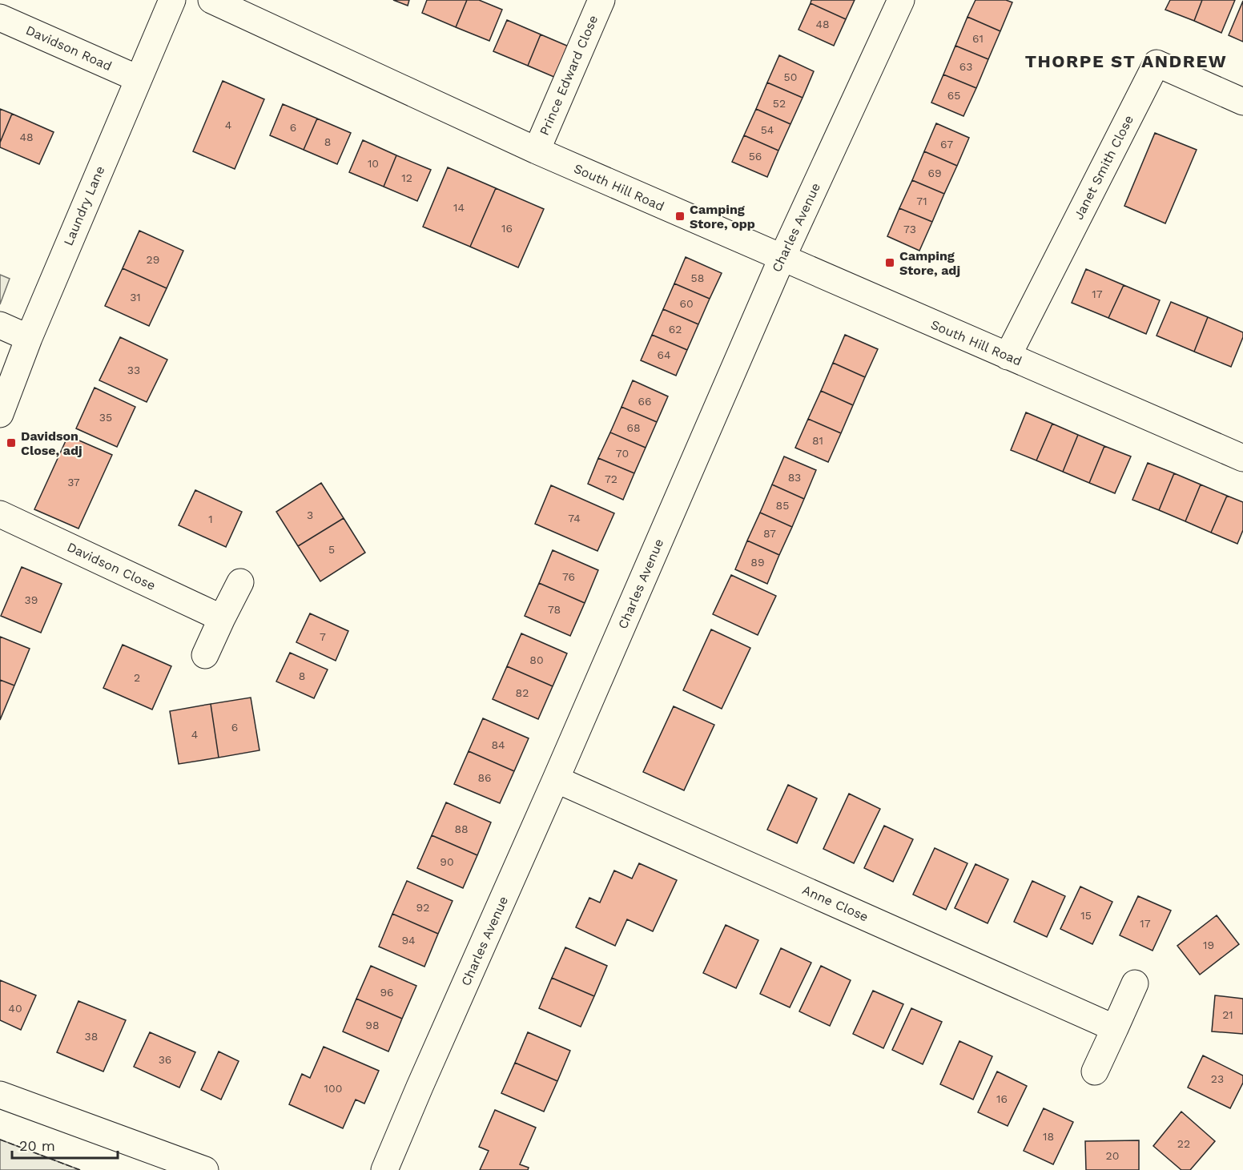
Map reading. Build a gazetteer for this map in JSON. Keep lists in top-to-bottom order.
{
  "streets": {
    "street": [
      "Davidson Road",
      "Prince Edward Close",
      "Janet Smith Close",
      "South Hill Road",
      "Laundry Lane",
      "Charles Avenue",
      "Davidson Close",
      "Anne Close"
    ]
  },
  "crossings": [
    ["Davidson Road", "Laundry Lane"],
    ["Prince Edward Close", "South Hill Road"],
    ["Janet Smith Close", "South Hill Road"],
    ["South Hill Road", "Charles Avenue"],
    ["Charles Avenue", "Anne Close"]
  ],
  "districts": ["THORPE ST ANDREW"],
  "places": {
    "transit": ["Camping Store, opp", "Camping Store, adj", "Davidson Close, adj"]
  },
  "house_numbers": [
    "48",
    "61",
    "63",
    "50",
    "65",
    "52",
    "4",
    "6",
    "54",
    "48",
    "8",
    "67",
    "56",
    "10",
    "69",
    "12",
    "71",
    "14",
    "16",
    "73",
    "29",
    "58",
    "17",
    "31",
    "60",
    "62",
    "64",
    "33",
    "66",
    "35",
    "68",
    "81",
    "70",
    "83",
    "72",
    "37",
    "85",
    "3",
    "74",
    "1",
    "87",
    "5",
    "89",
    "76",
    "39",
    "78",
    "7",
    "80",
    "8",
    "2",
    "82",
    "6",
    "4",
    "84",
    "86",
    "88",
    "90",
    "92",
    "15",
    "17",
    "94",
    "19",
    "96",
    "40",
    "21",
    "98",
    "38",
    "36",
    "23",
    "100",
    "16",
    "18",
    "22",
    "20"
  ],
  "scale_bar": "20 m"
}
